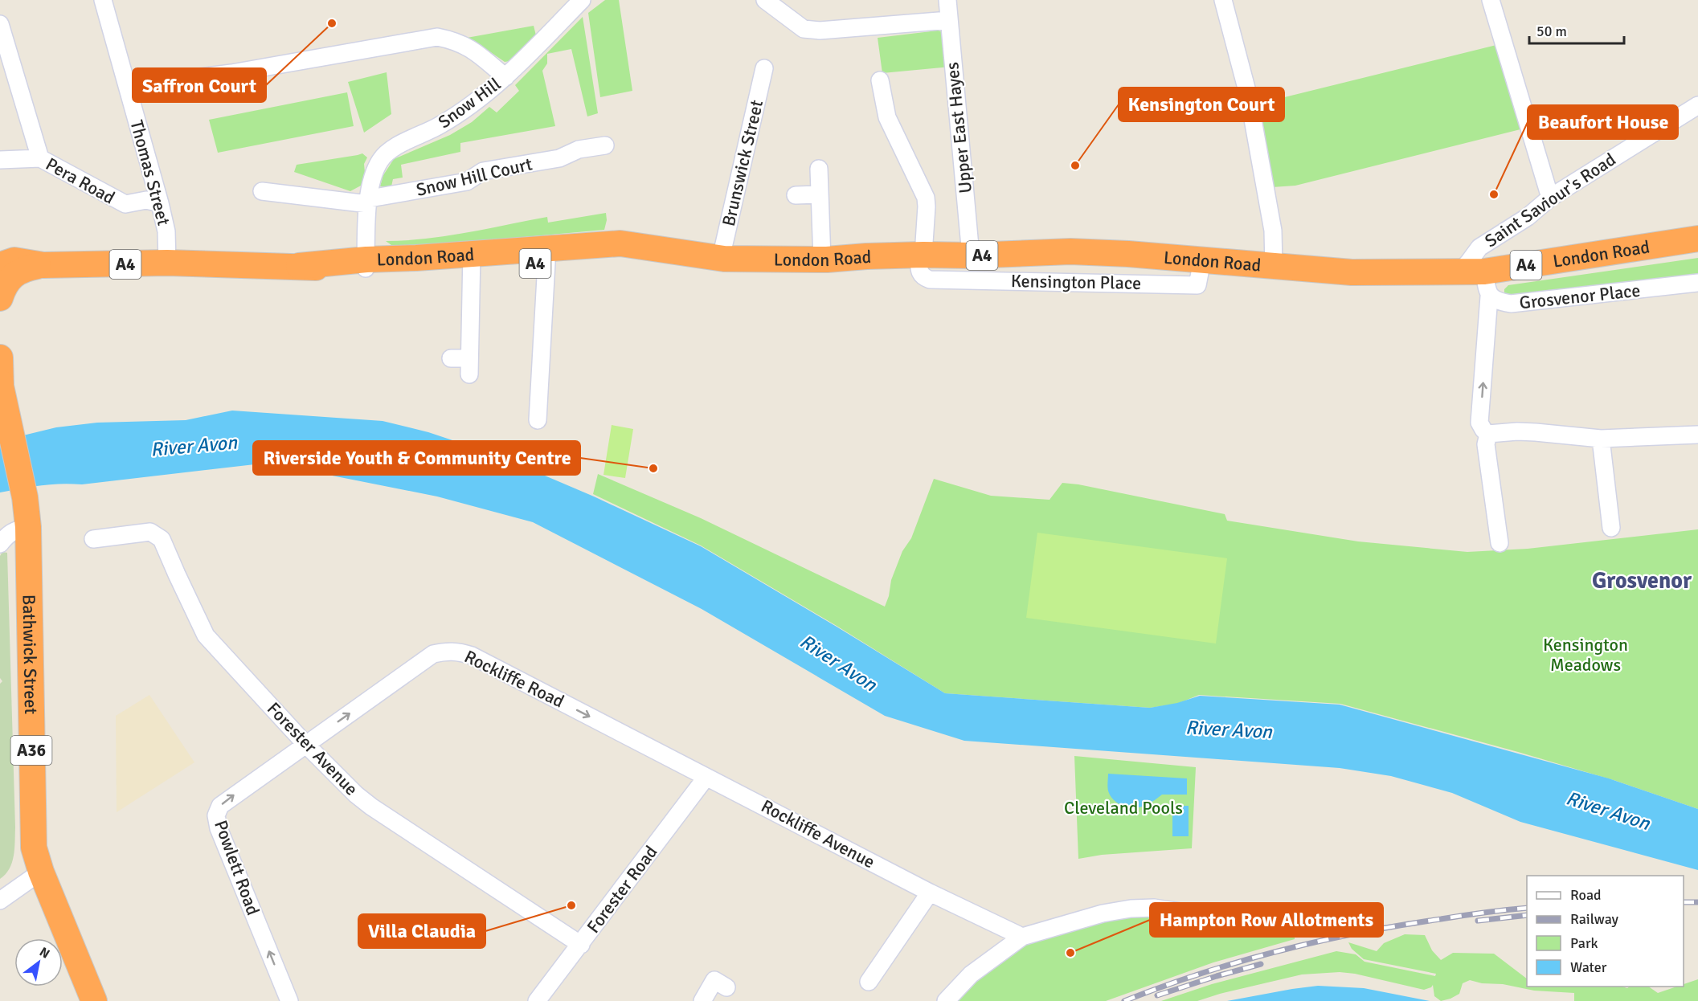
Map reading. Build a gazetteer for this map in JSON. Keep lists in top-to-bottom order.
{
  "streets": {
    "highway": [
      "London Road",
      "A4",
      "Bathwick Street",
      "A36"
    ],
    "street": [
      "Snow Hill",
      "Upper East Hayes",
      "Brunswick Street",
      "Thomas Street",
      "Snow Hill Court",
      "Pera Road",
      "Saint Saviour's Road",
      "Kensington Place",
      "Grosvenor Place",
      "Rockliffe Road",
      "Forester Avenue",
      "Rockliffe Avenue",
      "Powlett Road",
      "Forester Road"
    ]
  },
  "crossings": [
    ["Snow Hill", "Snow Hill Court"],
    ["Snow Hill", "London Road"],
    ["Upper East Hayes", "London Road"],
    ["Brunswick Street", "London Road"],
    ["Thomas Street", "Pera Road"],
    ["Thomas Street", "London Road"],
    ["Saint Saviour's Road", "London Road"],
    ["London Road", "Kensington Place"],
    ["Bathwick Street", "A36"],
    ["Rockliffe Road", "Forester Avenue"],
    ["Rockliffe Road", "Rockliffe Avenue"],
    ["Rockliffe Road", "Powlett Road"],
    ["Rockliffe Road", "Forester Road"],
    ["Forester Avenue", "Powlett Road"],
    ["Forester Avenue", "Forester Road"],
    ["Rockliffe Avenue", "Forester Road"]
  ],
  "one_way": ["Rockliffe Road", "Powlett Road"],
  "districts": ["Grosvenor"],
  "water": ["River Avon"],
  "parks": ["Kensington Meadows", "Cleveland Pools"],
  "places": [
    "Saffron Court",
    "Kensington Court",
    "Beaufort House",
    "Riverside Youth & Community Centre",
    "Villa Claudia",
    "Hampton Row Allotments"
  ],
  "legend": [
    "Road",
    "Railway",
    "Park",
    "Water"
  ],
  "scale_bar": "50 m",
  "north": "top right"
}
